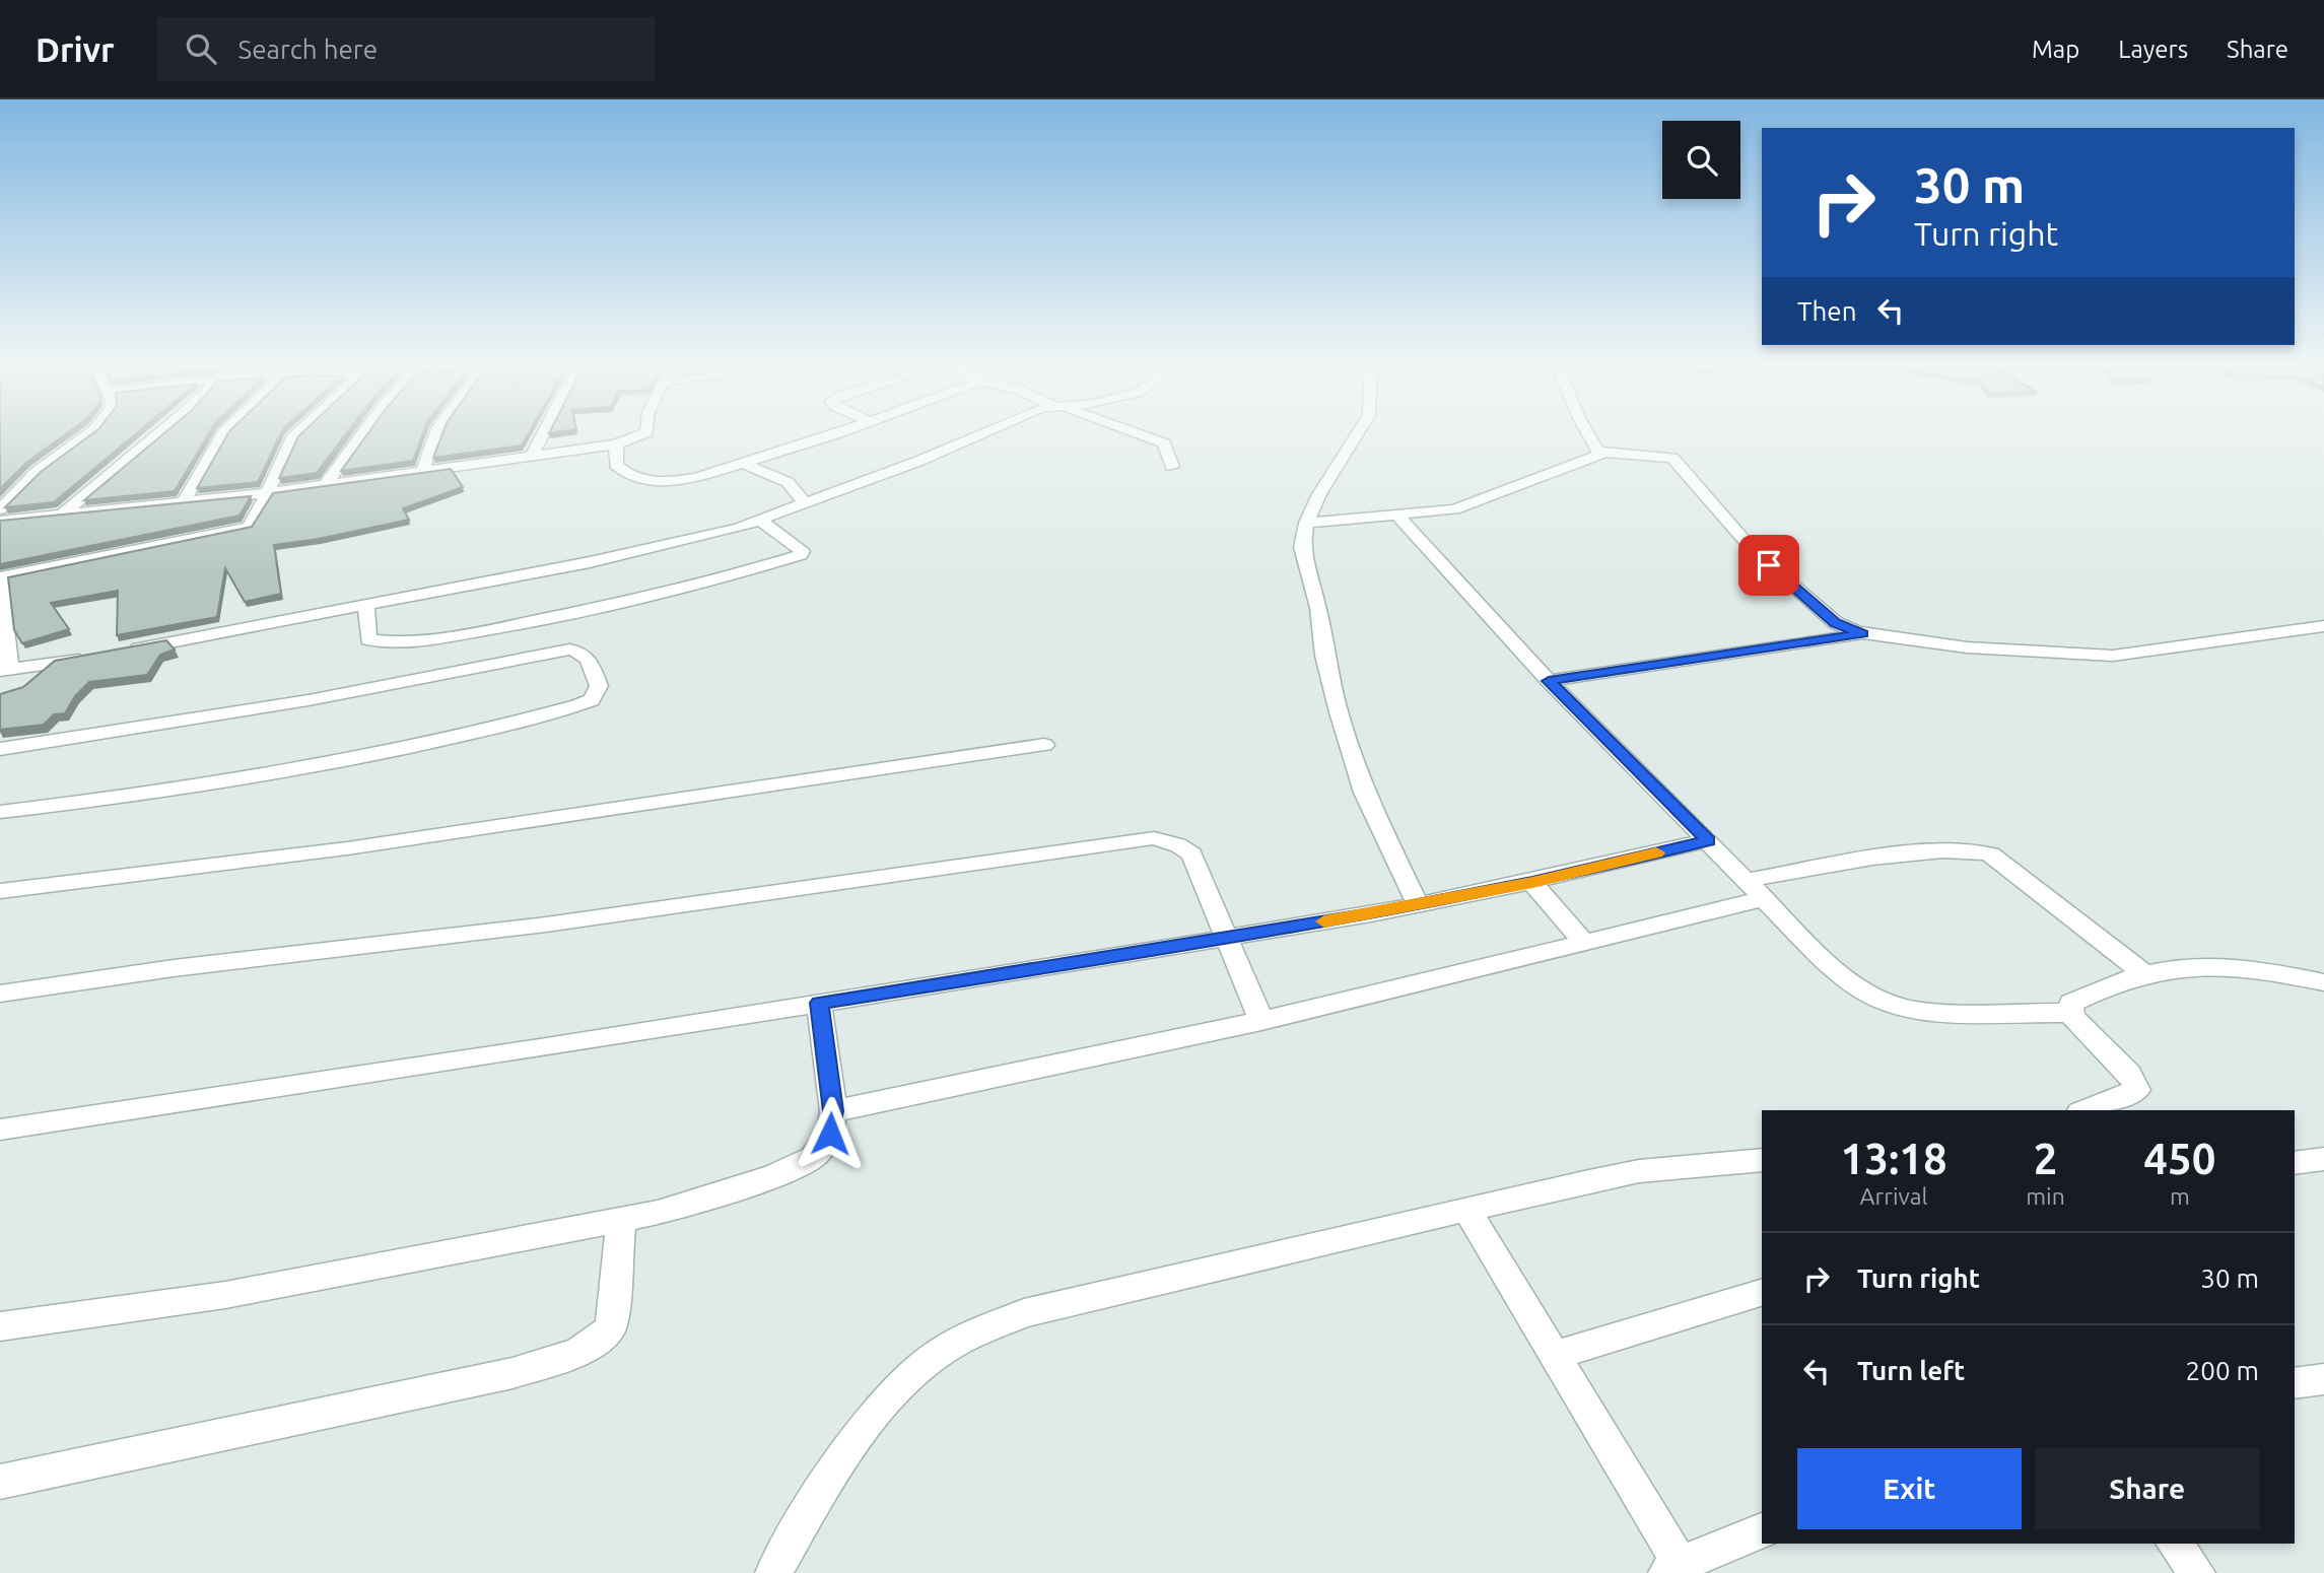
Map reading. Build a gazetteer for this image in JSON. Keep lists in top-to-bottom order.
{
  "page": {
    "header": "Drivr",
    "search": "Search here",
    "nav": ["Map", "Layers", "Share"],
    "turn": ["30 m", "Turn right"],
    "then": "Then",
    "eta": [
      "13:18",
      "Arrival",
      "2",
      "min",
      "450",
      "m"
    ],
    "list": [
      {
        "name": "Turn right",
        "value": "30 m"
      },
      {
        "name": "Turn left",
        "value": "200 m"
      }
    ],
    "buttons": ["Exit", "Share"]
  }
}
